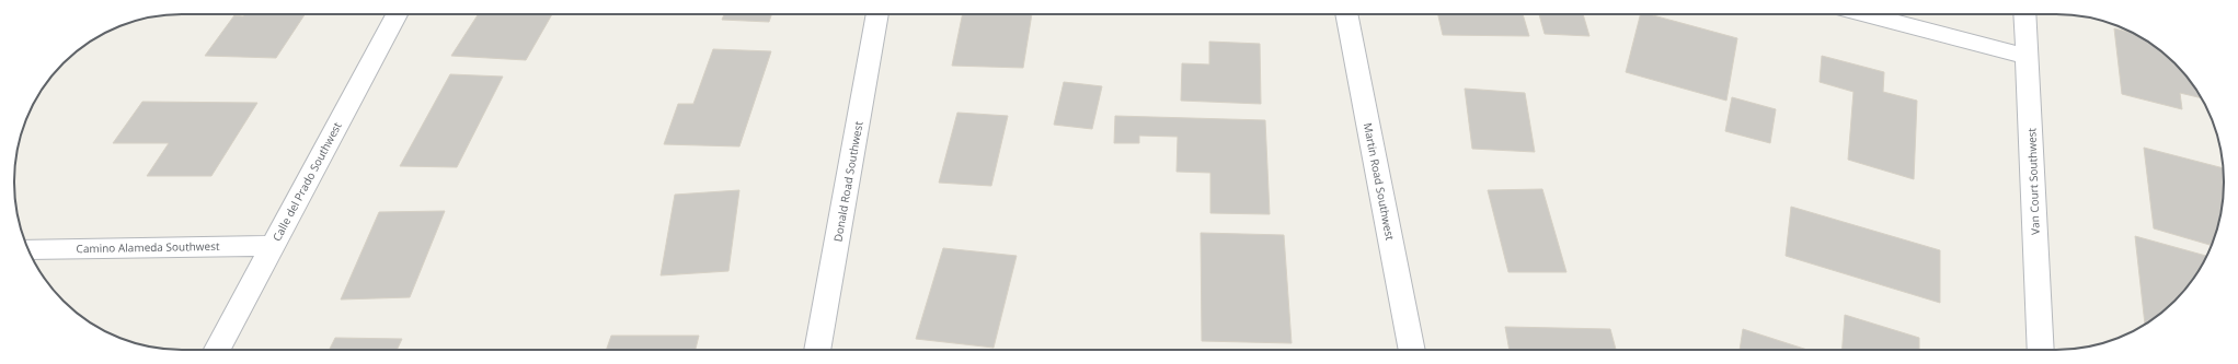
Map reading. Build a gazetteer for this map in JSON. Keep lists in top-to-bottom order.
{
  "streets": {
    "street": [
      "Calle del Prado Southwest",
      "Donald Road Southwest",
      "Martin Road Southwest",
      "Van Court Southwest",
      "Camino Alameda Southwest"
    ]
  },
  "crossings": [
    ["Calle del Prado Southwest", "Camino Alameda Southwest"]
  ]
}
